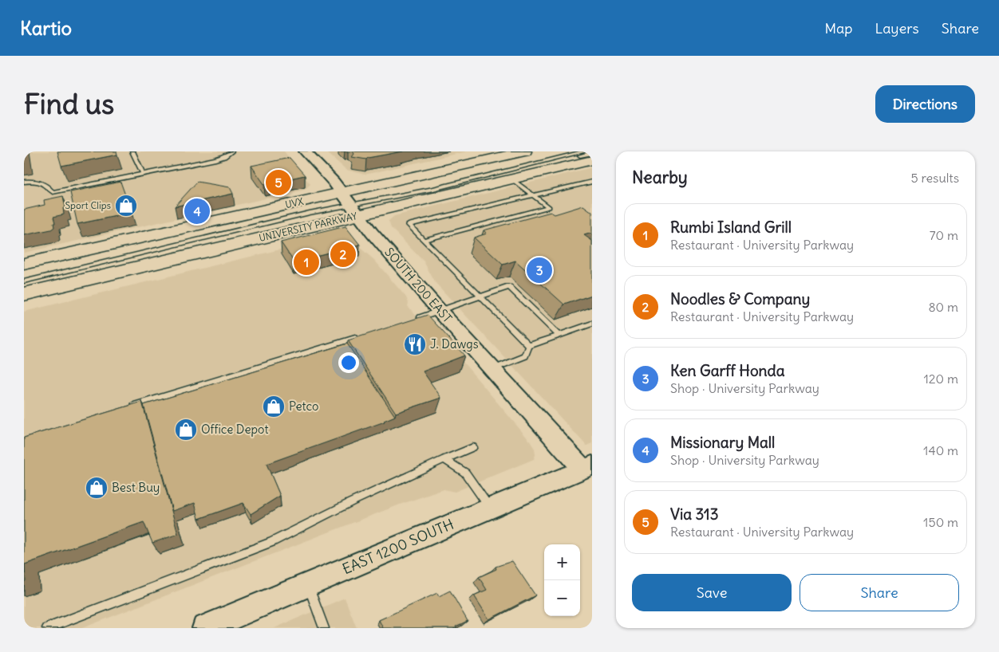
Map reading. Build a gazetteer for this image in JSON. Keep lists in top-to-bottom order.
{
  "streets": {
    "main road": ["UNIVERSITY PARKWAY"],
    "street": ["SOUTH 200 EAST", "EAST 1200 SOUTH"],
    "lane": ["UVX"]
  },
  "crossings": [
    ["UVX", "UNIVERSITY PARKWAY"],
    ["UVX", "SOUTH 200 EAST"],
    ["UNIVERSITY PARKWAY", "SOUTH 200 EAST"],
    ["SOUTH 200 EAST", "EAST 1200 SOUTH"]
  ],
  "places": {
    "shop": [
      "Sport Clips",
      "Petco",
      "Office Depot",
      "Best Buy"
    ],
    "restaurant": ["J. Dawgs"]
  },
  "page": {
    "header": "Kartio",
    "nav": ["Map", "Layers", "Share"],
    "buttons": [
      "Directions",
      ["Save", "Share"]
    ],
    "title": "Find us",
    "heading": ["Nearby", "5 results"],
    "pins": [
      "5",
      "4",
      "2",
      "1",
      "3"
    ],
    "list": [
      {
        "mark": "1",
        "name": "Rumbi Island Grill",
        "note": "Restaurant · University Parkway",
        "value": "70 m"
      },
      {
        "mark": "2",
        "name": "Noodles & Company",
        "note": "Restaurant · University Parkway",
        "value": "80 m"
      },
      {
        "mark": "3",
        "name": "Ken Garff Honda",
        "note": "Shop · University Parkway",
        "value": "120 m"
      },
      {
        "mark": "4",
        "name": "Missionary Mall",
        "note": "Shop · University Parkway",
        "value": "140 m"
      },
      {
        "mark": "5",
        "name": "Via 313",
        "note": "Restaurant · University Parkway",
        "value": "150 m"
      }
    ],
    "map_buttons": ["+", "−"]
  }
}
